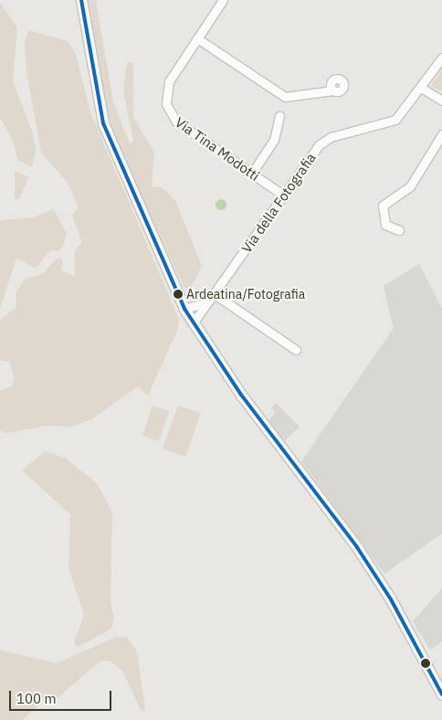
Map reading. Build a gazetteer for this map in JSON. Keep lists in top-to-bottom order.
{
  "streets": {
    "street": ["Via Tina Modotti", "Via della Fotografia"]
  },
  "crossings": [
    ["Via Tina Modotti", "Via della Fotografia"]
  ],
  "places": ["Ardeatina/Fotografia"],
  "scale_bar": "100 m"
}
